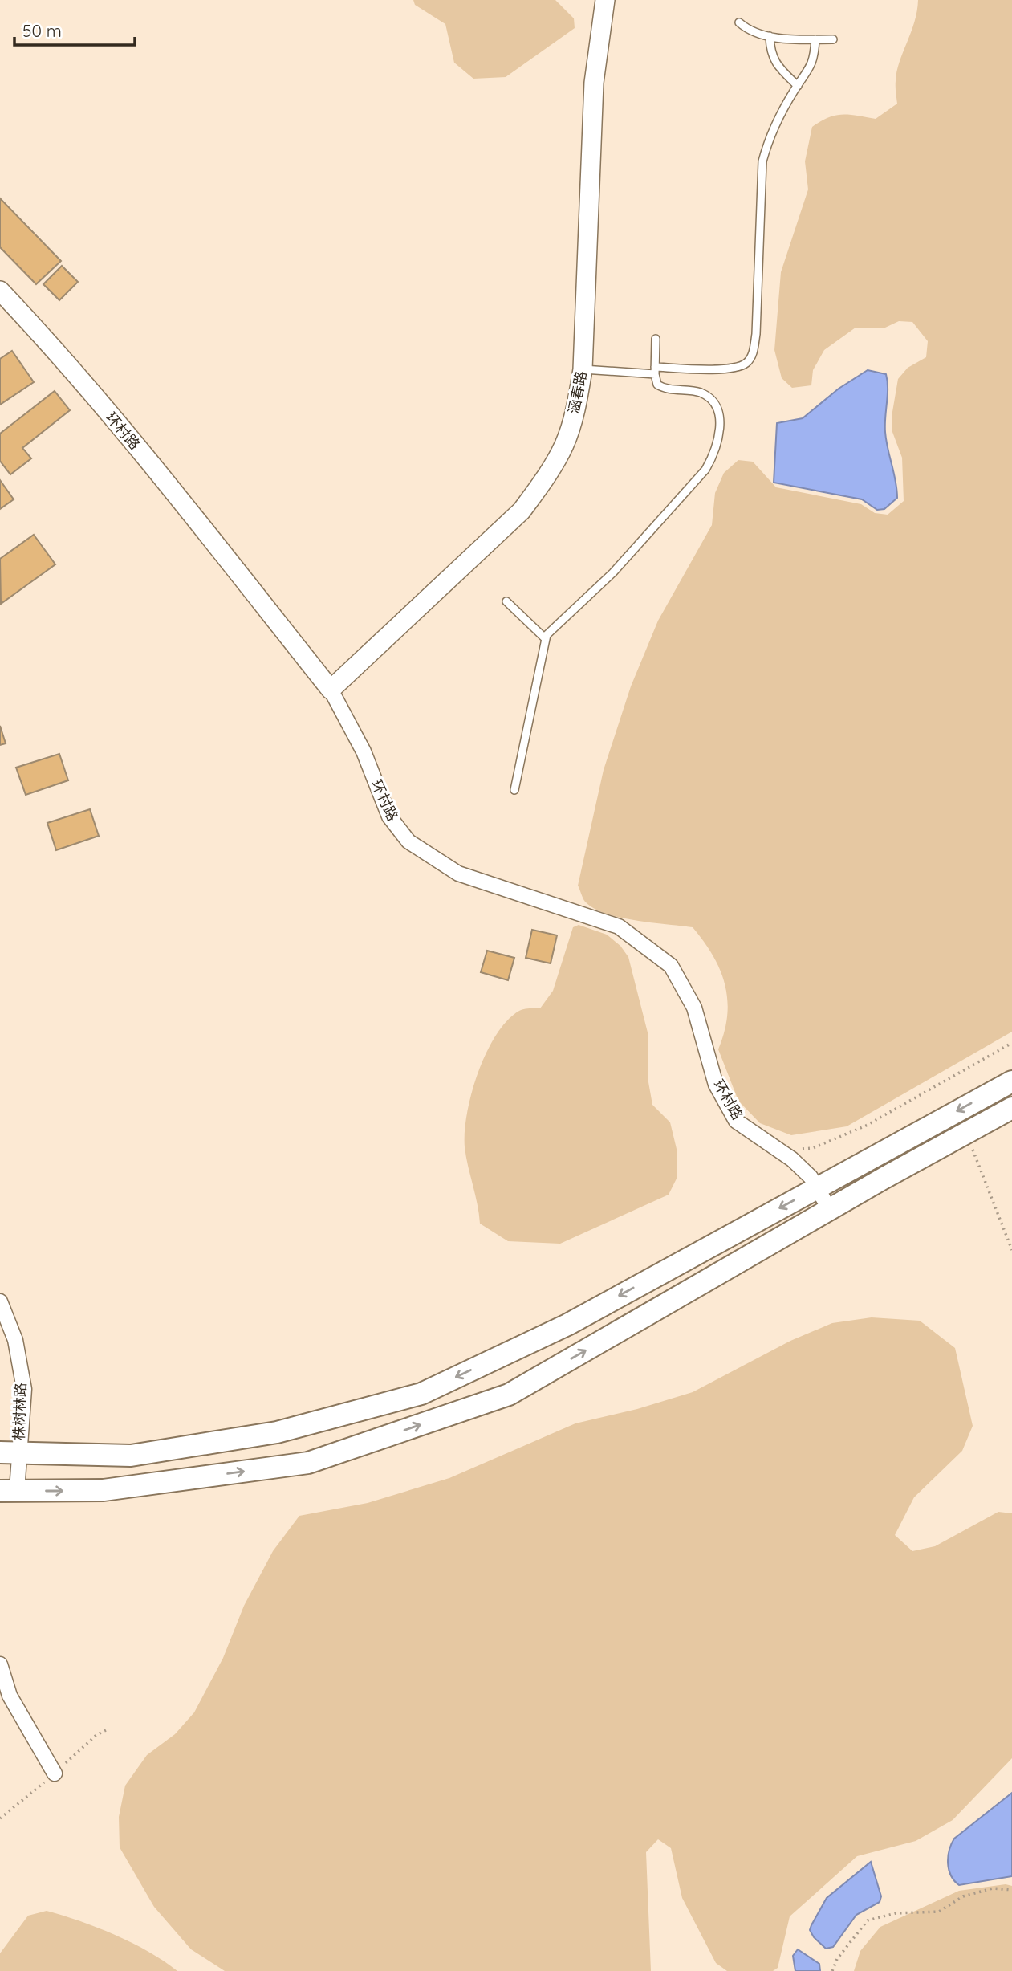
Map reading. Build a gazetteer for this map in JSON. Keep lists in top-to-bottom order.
{
  "streets": {
    "street": ["涵春路", "环村路", "株树林路"]
  },
  "crossings": [
    ["涵春路", "环村路"]
  ],
  "scale_bar": "50 m"
}
